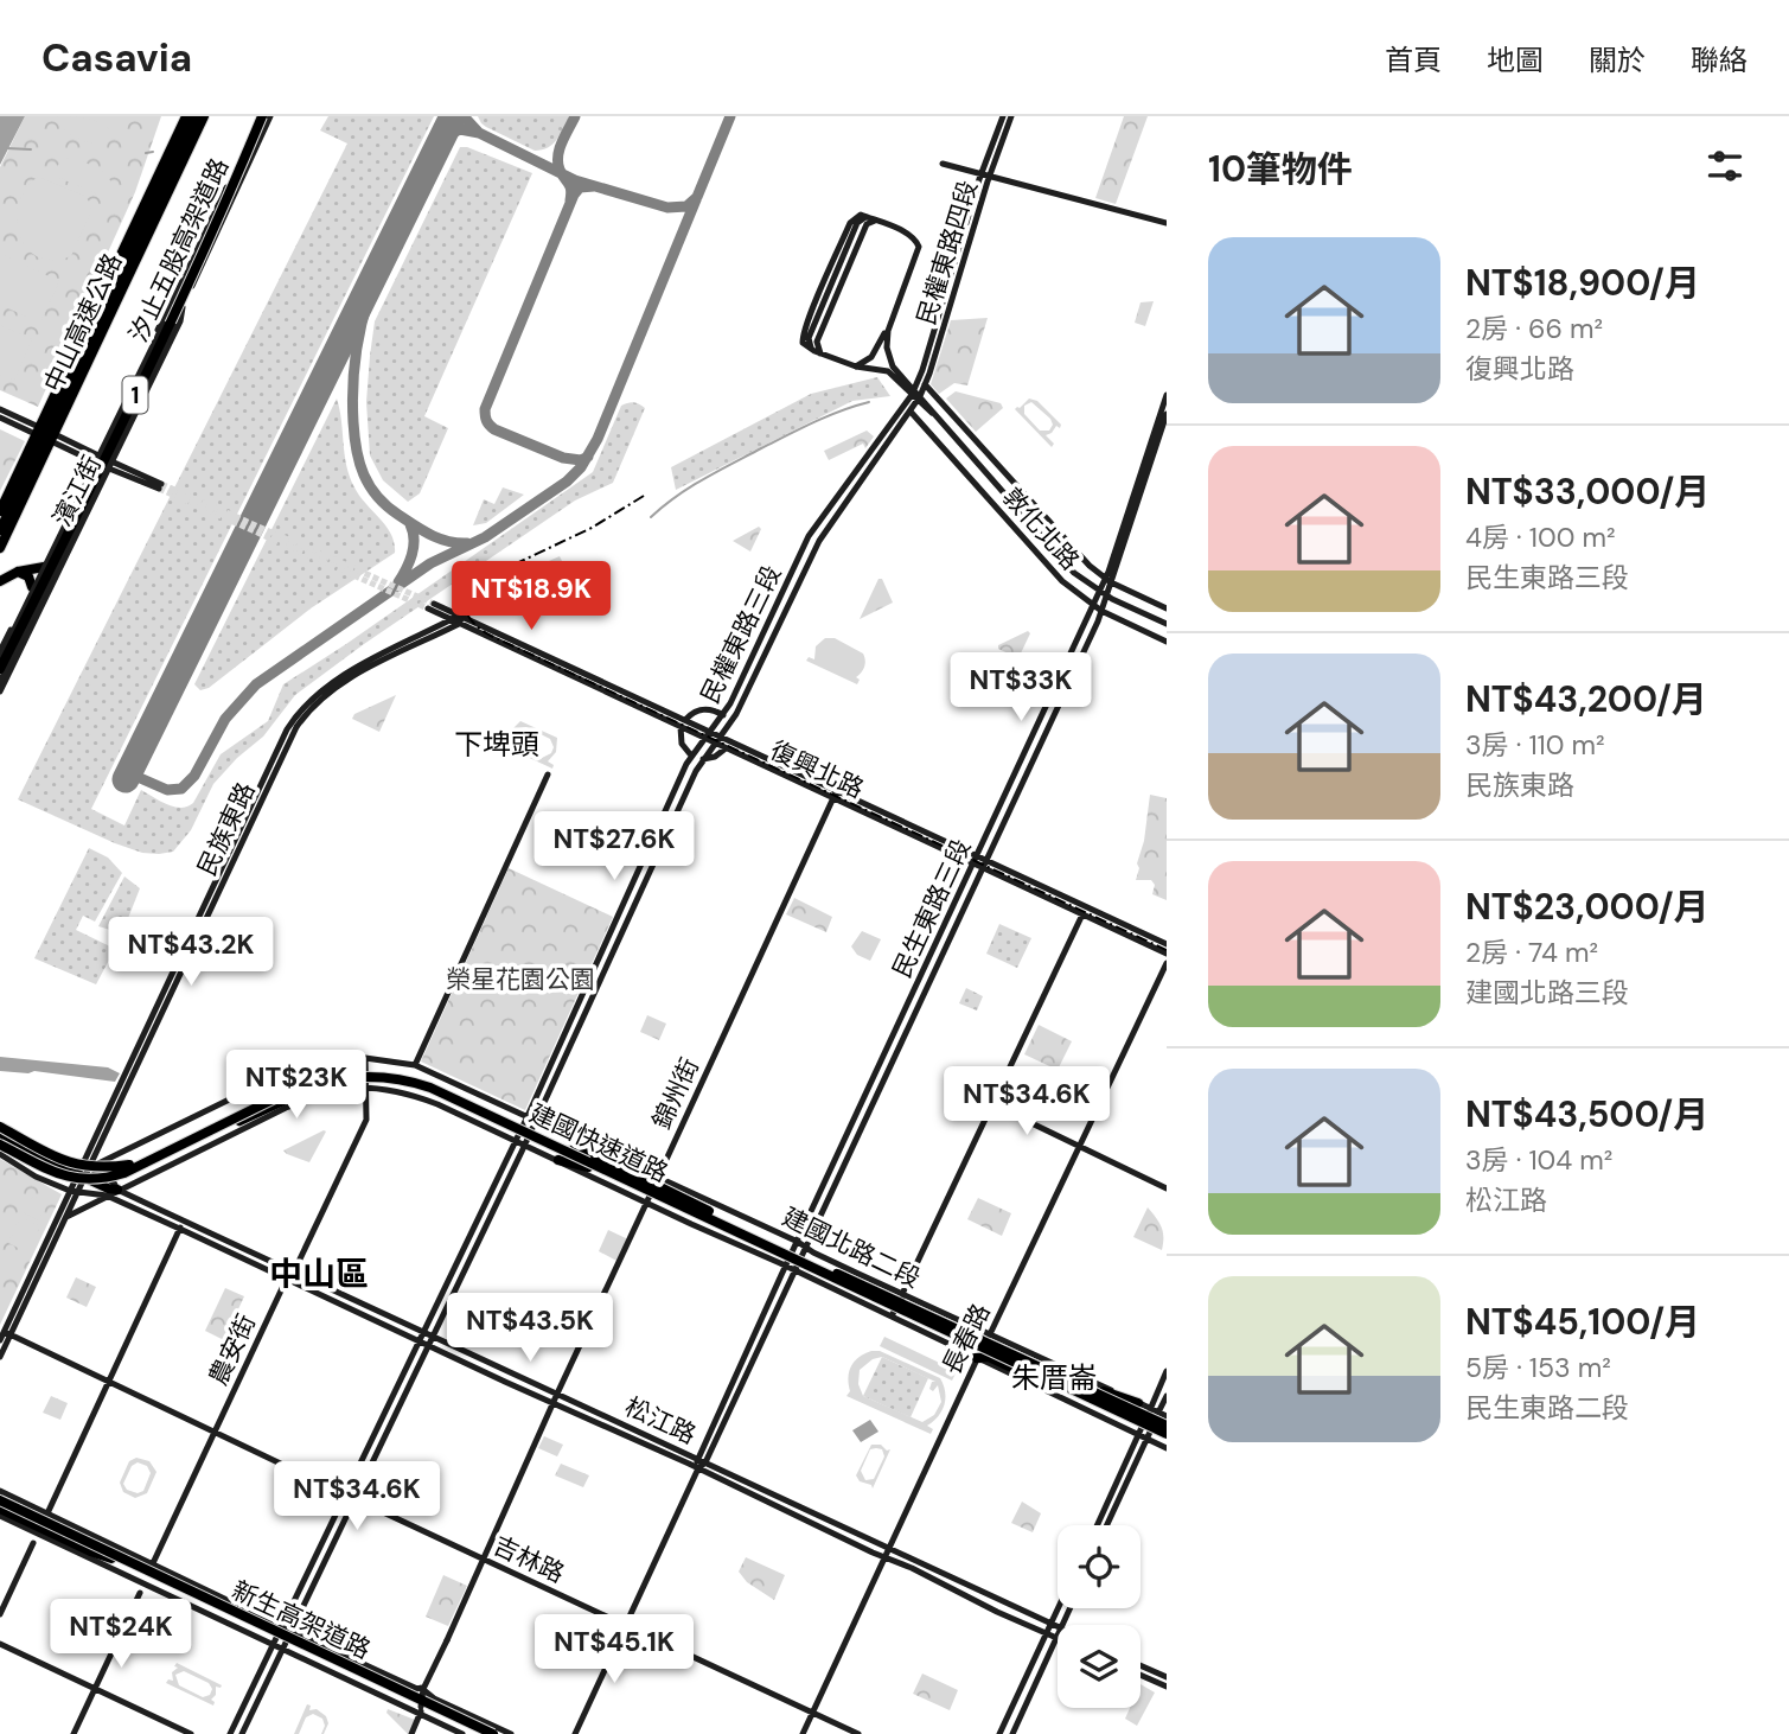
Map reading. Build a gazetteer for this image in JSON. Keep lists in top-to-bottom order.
{
  "streets": {
    "highway": [
      "汐止五股高架道路",
      "中山高速公路",
      "1",
      "建國快速道路",
      "新生高架道路"
    ],
    "street": [
      "民權東路四段",
      "濱江街",
      "敦化北路",
      "民權東路三段",
      "復興北路",
      "民族東路",
      "民生東路三段",
      "錦州街",
      "建國北路二段",
      "長春路",
      "農安街",
      "松江路",
      "吉林路"
    ]
  },
  "crossings": [
    ["汐止五股高架道路", "濱江街"],
    ["民權東路四段", "敦化北路"],
    ["民權東路四段", "民權東路三段"],
    ["敦化北路", "民權東路三段"],
    ["敦化北路", "民生東路三段"],
    ["民權東路三段", "復興北路"],
    ["民權東路三段", "建國北路二段"],
    ["民權東路三段", "松江路"],
    ["民權東路三段", "吉林路"],
    ["復興北路", "民族東路"],
    ["復興北路", "民生東路三段"],
    ["復興北路", "錦州街"],
    ["民族東路", "建國北路二段"],
    ["民族東路", "松江路"],
    ["民族東路", "吉林路"],
    ["民生東路三段", "建國北路二段"],
    ["民生東路三段", "松江路"],
    ["錦州街", "建國北路二段"],
    ["錦州街", "松江路"],
    ["錦州街", "吉林路"],
    ["建國北路二段", "長春路"],
    ["建國北路二段", "農安街"],
    ["建國北路二段", "松江路"],
    ["長春路", "松江路"],
    ["長春路", "吉林路"],
    ["農安街", "松江路"],
    ["農安街", "吉林路"]
  ],
  "districts": ["下埤頭", "中山區", "朱厝崙"],
  "parks": ["榮星花園公園"],
  "page": {
    "header": "Casavia",
    "nav": [
      "首頁",
      "地圖",
      "關於",
      "聯絡"
    ],
    "heading": "10筆物件",
    "list": [
      {
        "name": "NT$18,900/月",
        "note": "2房 · 66 m² · 復興北路"
      },
      {
        "name": "NT$33,000/月",
        "note": "4房 · 100 m² · 民生東路三段"
      },
      {
        "name": "NT$43,200/月",
        "note": "3房 · 110 m² · 民族東路"
      },
      {
        "name": "NT$23,000/月",
        "note": "2房 · 74 m² · 建國北路三段"
      },
      {
        "name": "NT$43,500/月",
        "note": "3房 · 104 m² · 松江路"
      },
      {
        "name": "NT$45,100/月",
        "note": "5房 · 153 m² · 民生東路二段"
      }
    ],
    "price": [
      "NT$18.9K",
      "NT$33K",
      "NT$27.6K",
      "NT$43.2K",
      "NT$23K",
      "NT$34.6K",
      "NT$43.5K",
      "NT$34.6K",
      "NT$24K",
      "NT$45.1K"
    ]
  }
}
